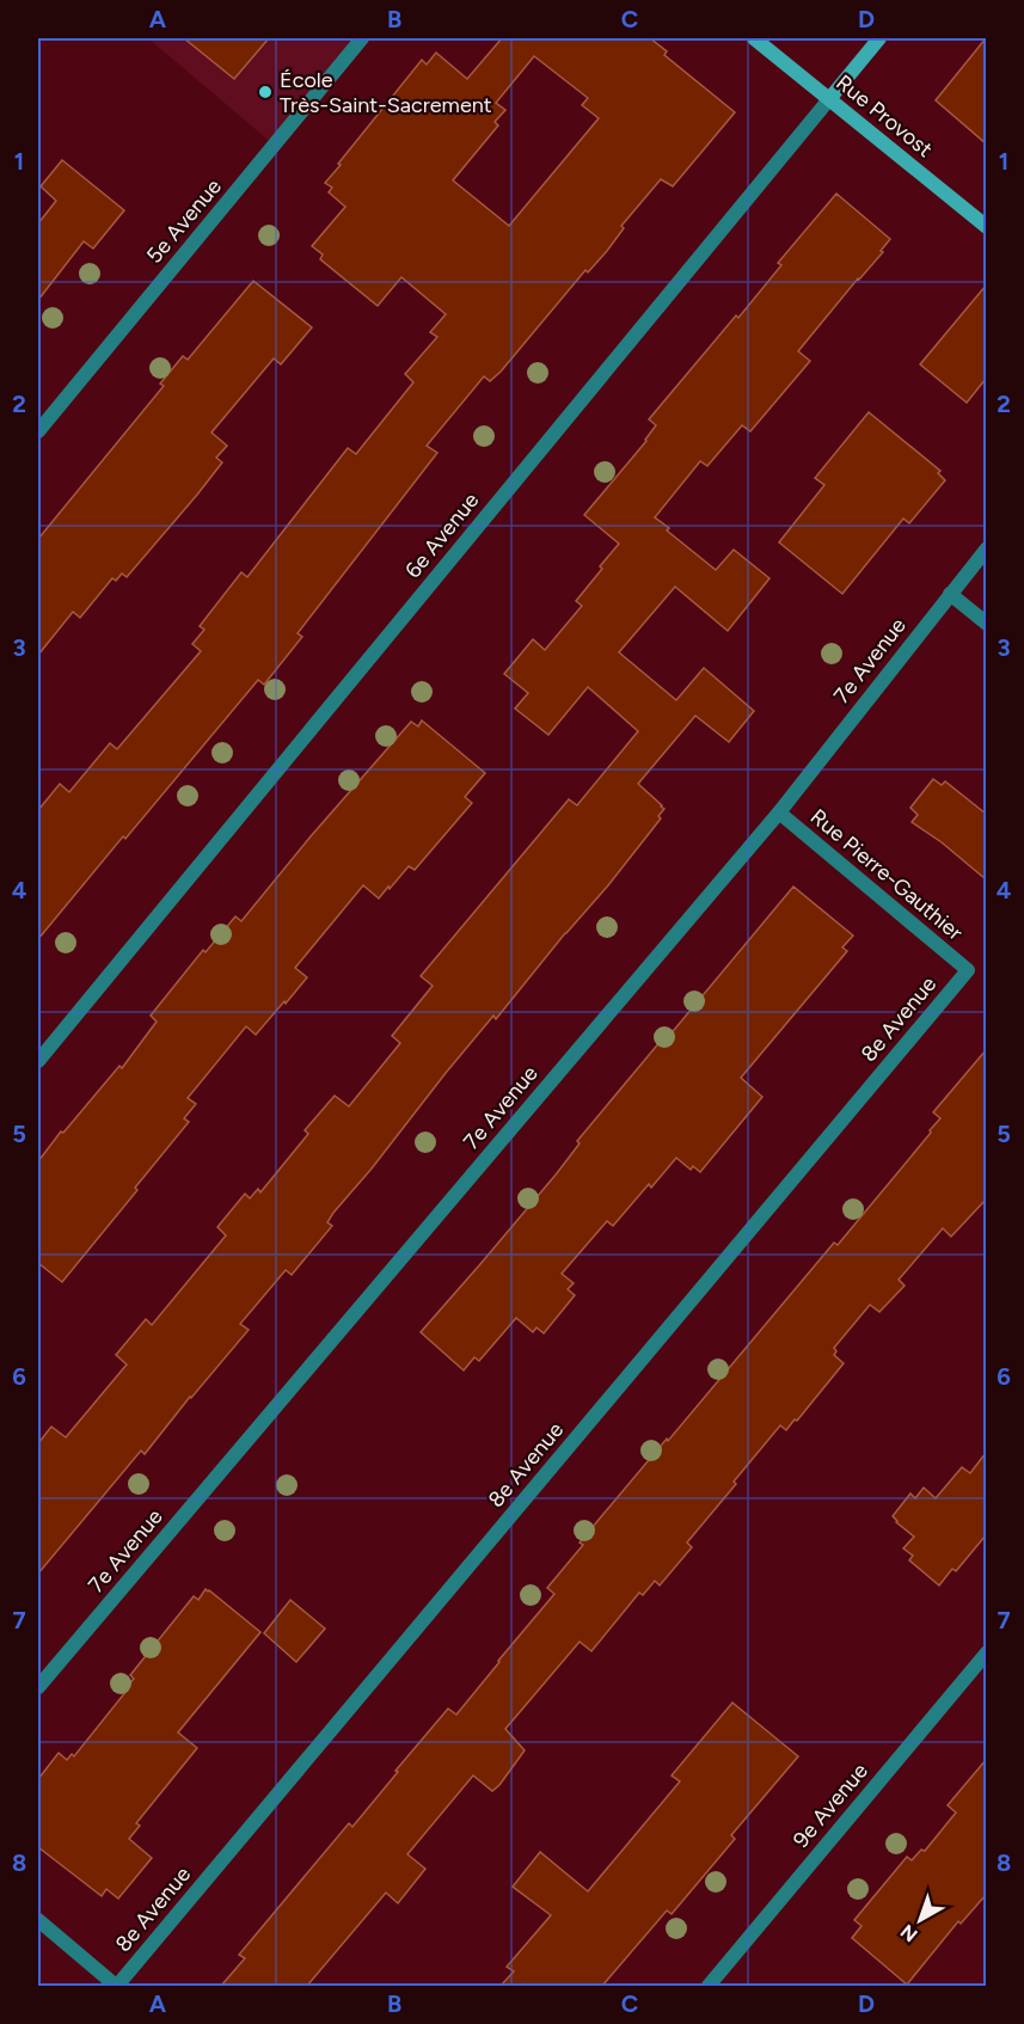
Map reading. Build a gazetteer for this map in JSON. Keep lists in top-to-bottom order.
{
  "streets": {
    "street": [
      "Rue Provost",
      "5e Avenue",
      "6e Avenue",
      "7e Avenue",
      "Rue Pierre-Gauthier",
      "8e Avenue",
      "9e Avenue"
    ]
  },
  "crossings": [
    ["Rue Provost", "6e Avenue"],
    ["7e Avenue", "Rue Pierre-Gauthier"],
    ["Rue Pierre-Gauthier", "8e Avenue"]
  ],
  "places": ["École Très-Saint-Sacrement"],
  "north": "bottom left",
  "grid": {
    "columns": [
      "A",
      "B",
      "C",
      "D"
    ],
    "rows": [
      "1",
      "2",
      "3",
      "4",
      "5",
      "6",
      "7",
      "8"
    ]
  }
}
